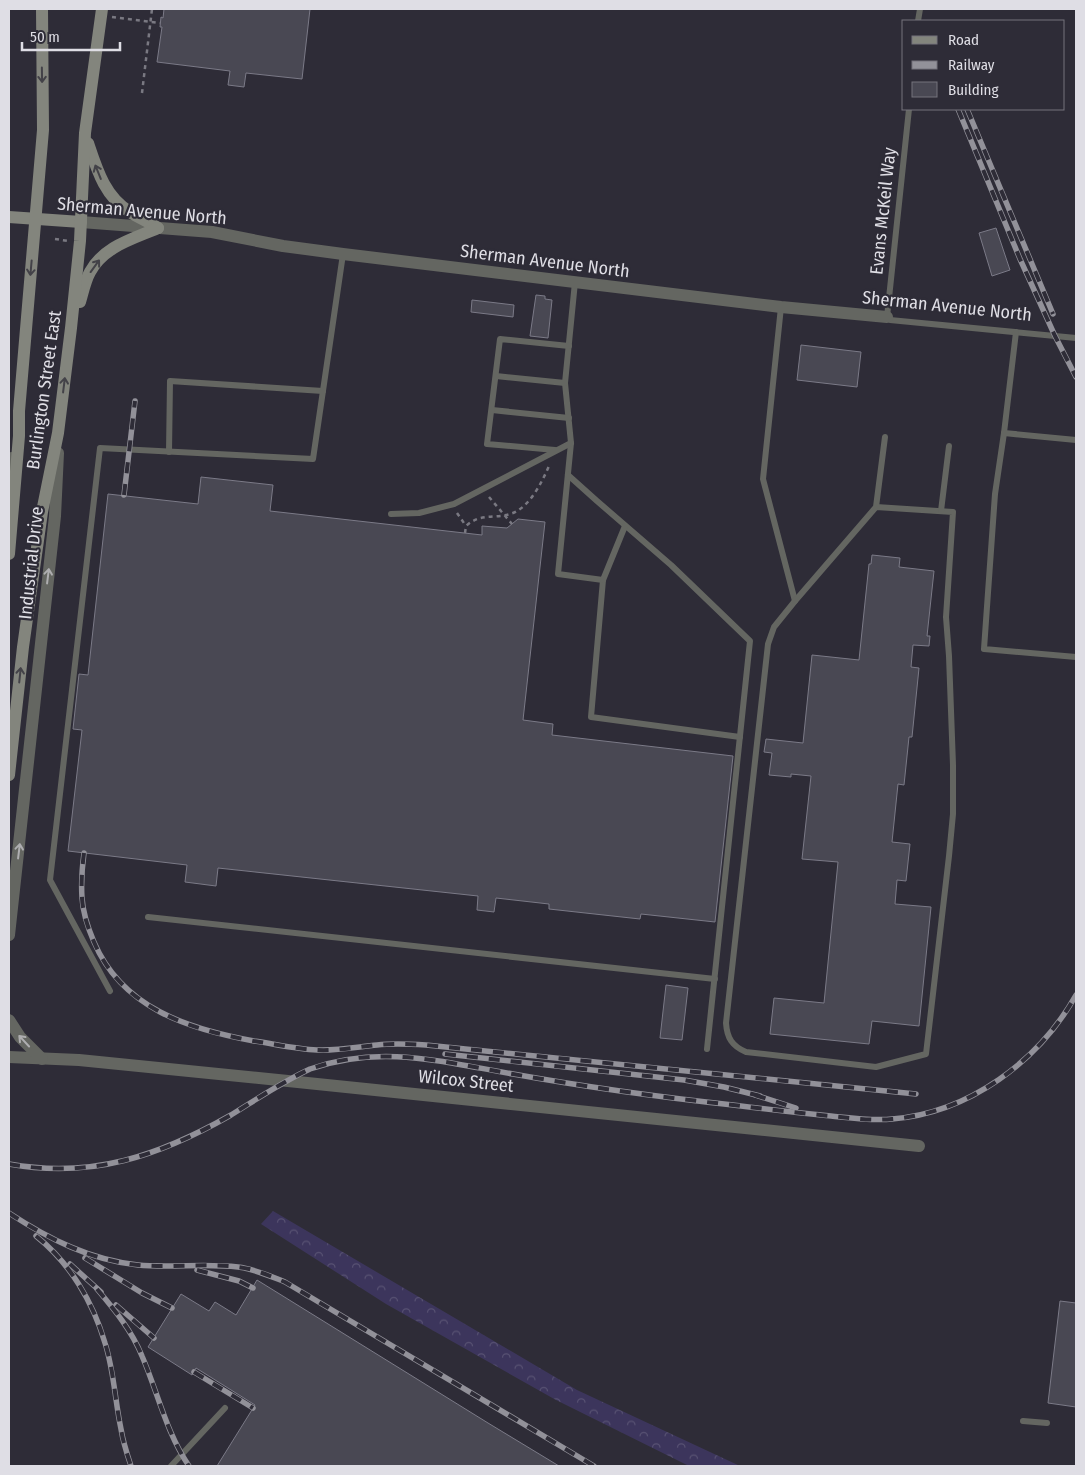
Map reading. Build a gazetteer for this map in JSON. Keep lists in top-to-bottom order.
{
  "streets": {
    "main road": ["Sherman Avenue North", "Burlington Street East"],
    "street": ["Industrial Drive", "Wilcox Street"],
    "lane": ["Evans McKeil Way"]
  },
  "crossings": [
    ["Sherman Avenue North", "Evans McKeil Way"],
    ["Sherman Avenue North", "Burlington Street East"],
    ["Burlington Street East", "Industrial Drive"]
  ],
  "one_way": ["Industrial Drive"],
  "legend": ["Road", "Railway", "Building"],
  "scale_bar": "50 m"
}
